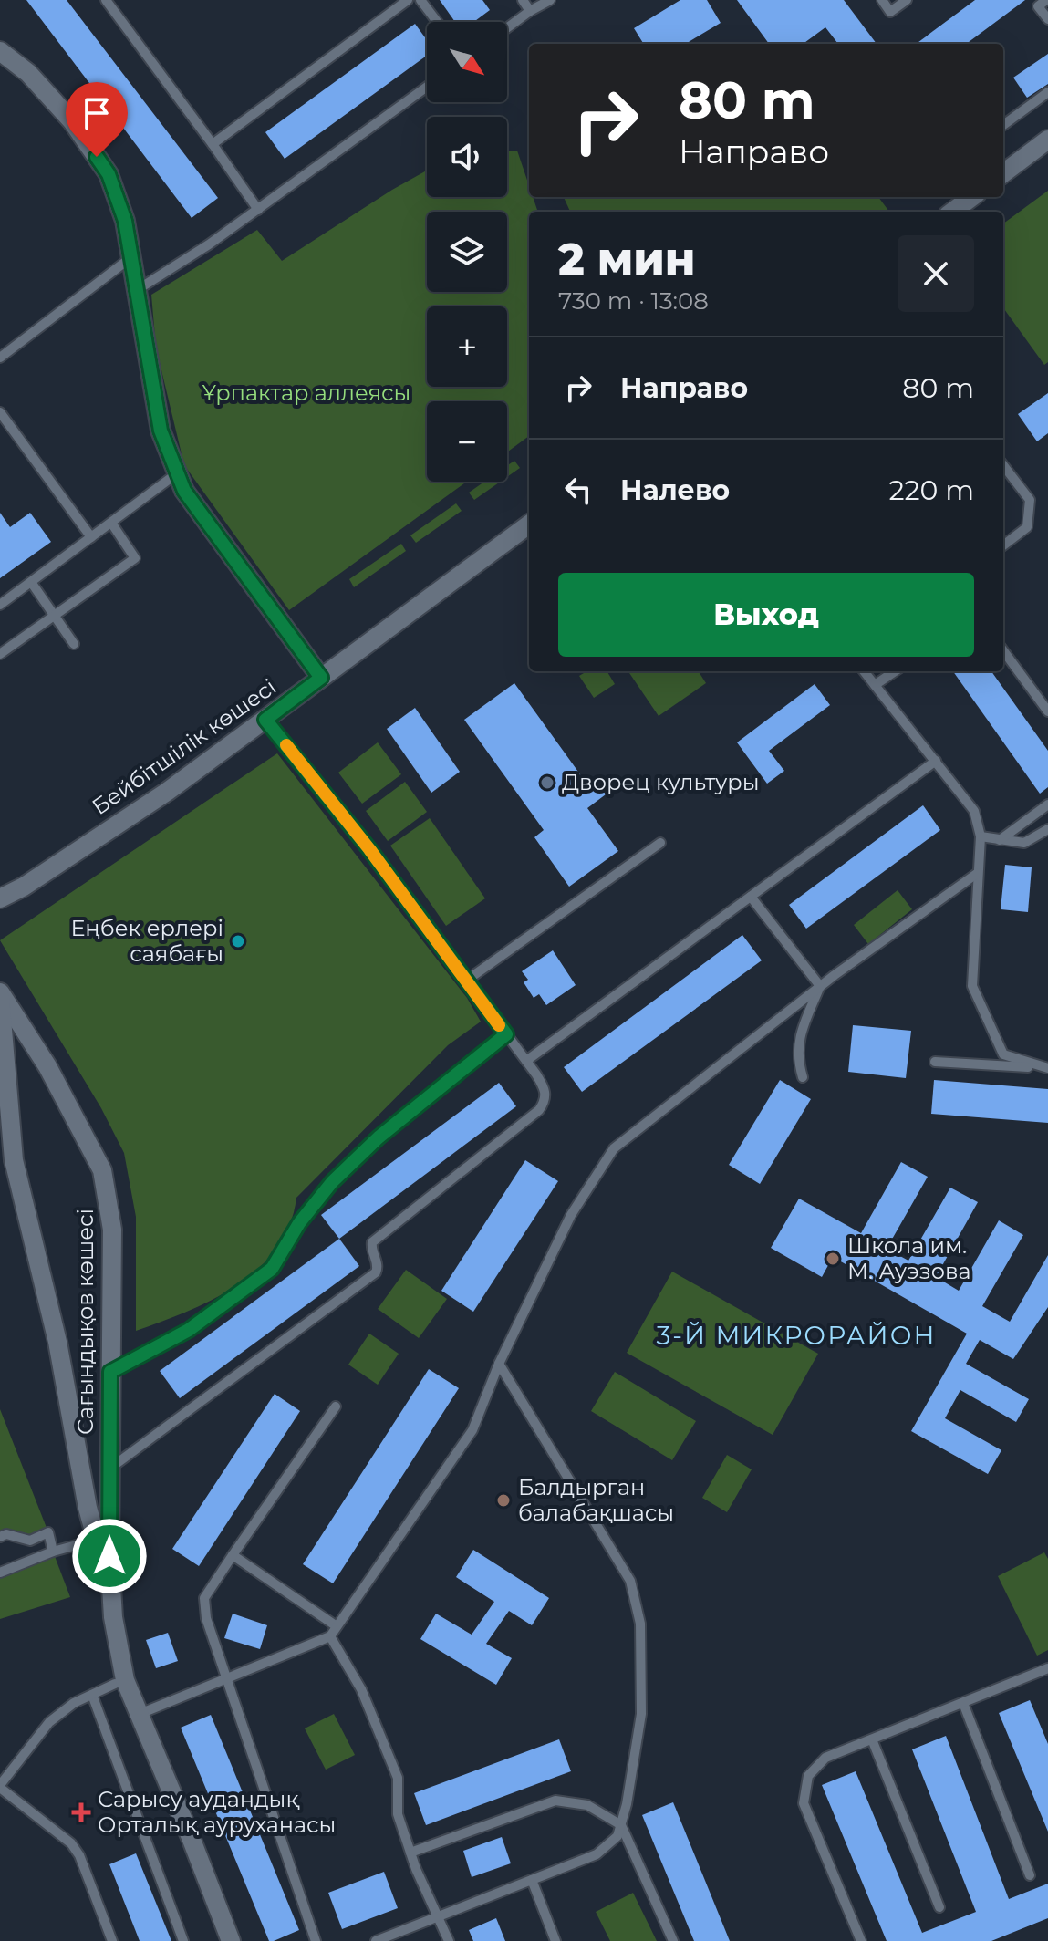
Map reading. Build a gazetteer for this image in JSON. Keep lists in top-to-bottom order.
{
  "streets": {
    "street": ["Бейбітшілік көшесі", "Сағындықов көшесі"]
  },
  "districts": ["3-Й МИКРОРАЙОН"],
  "parks": ["Ұрпактар аллеясы"],
  "places": {
    "other": [
      "Дворец культуры",
      "Еңбек ерлері саябағы",
      "Школа им. М. Ауэзова",
      "Балдырган балабақшасы"
    ],
    "health": ["Сарысу аудандық Орталық ауруханасы"]
  },
  "north": "bottom right",
  "page": {
    "map_buttons": ["+", "−"],
    "turn": ["80 m", "Направо"],
    "heading": ["2 мин", "730 m · 13:08"],
    "list": [
      {
        "name": "Направо",
        "value": "80 m"
      },
      {
        "name": "Налево",
        "value": "220 m"
      }
    ],
    "buttons": "Выход"
  }
}
